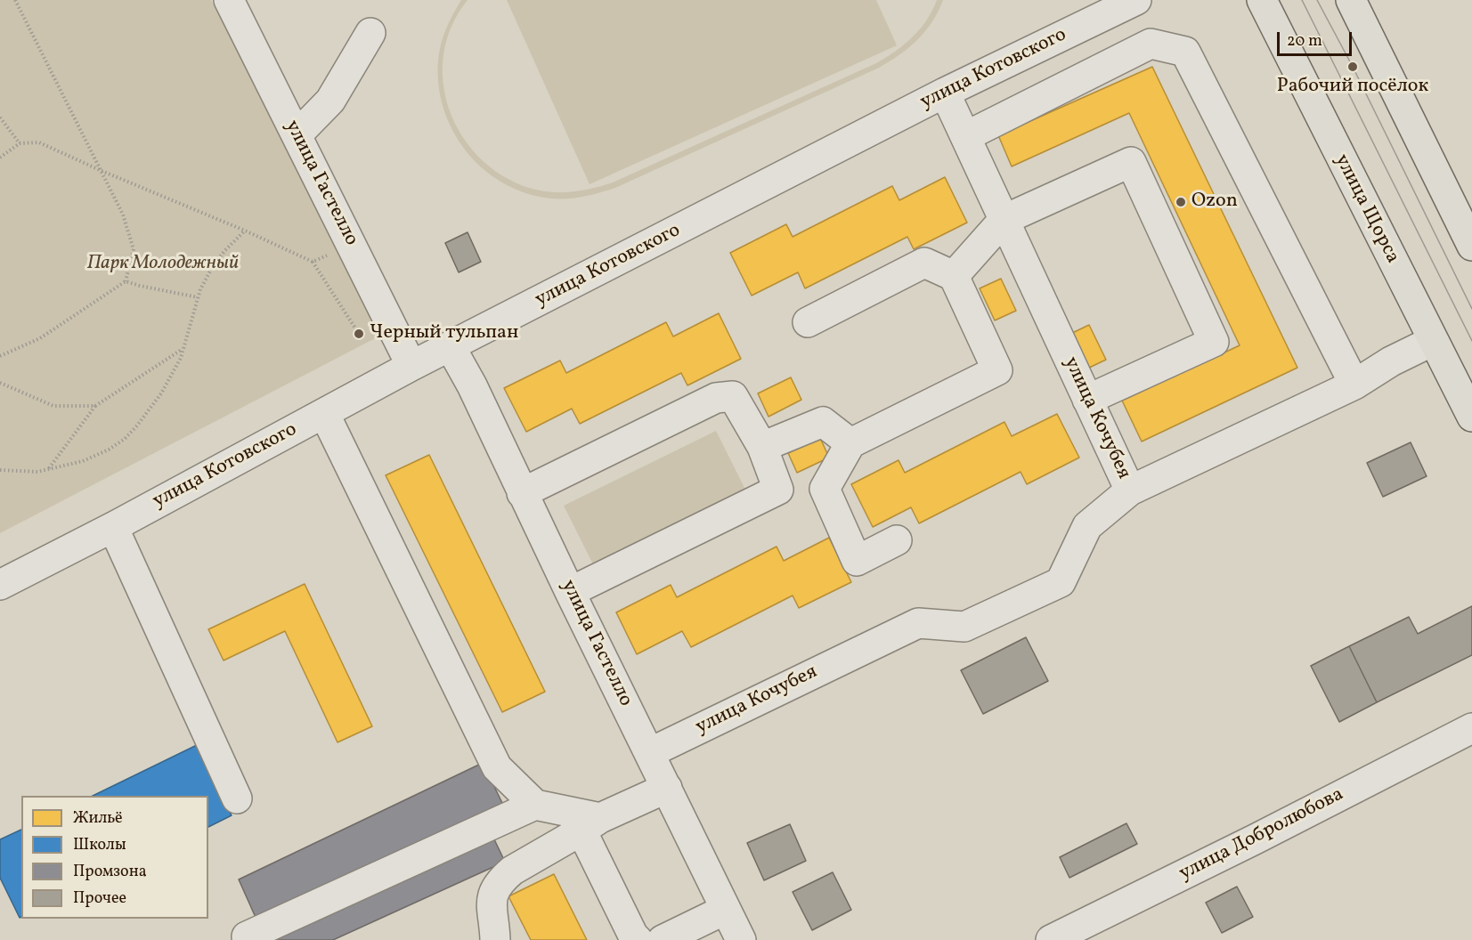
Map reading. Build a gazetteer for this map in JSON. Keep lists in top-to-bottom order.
{
  "streets": {
    "main road": ["улица Щорса"],
    "street": [
      "улица Котовского",
      "улица Гастелло",
      "улица Кочубея",
      "улица Добролюбова"
    ]
  },
  "crossings": [
    ["улица Котовского", "улица Гастелло"],
    ["улица Котовского", "улица Кочубея"],
    ["улица Гастелло", "улица Кочубея"]
  ],
  "parks": ["Парк Молодежный"],
  "places": ["Рабочий посёлок", "Ozon", "Черный тульпан"],
  "legend": [
    "Жильё",
    "Школы",
    "Промзона",
    "Прочее"
  ],
  "scale_bar": "20 m"
}
